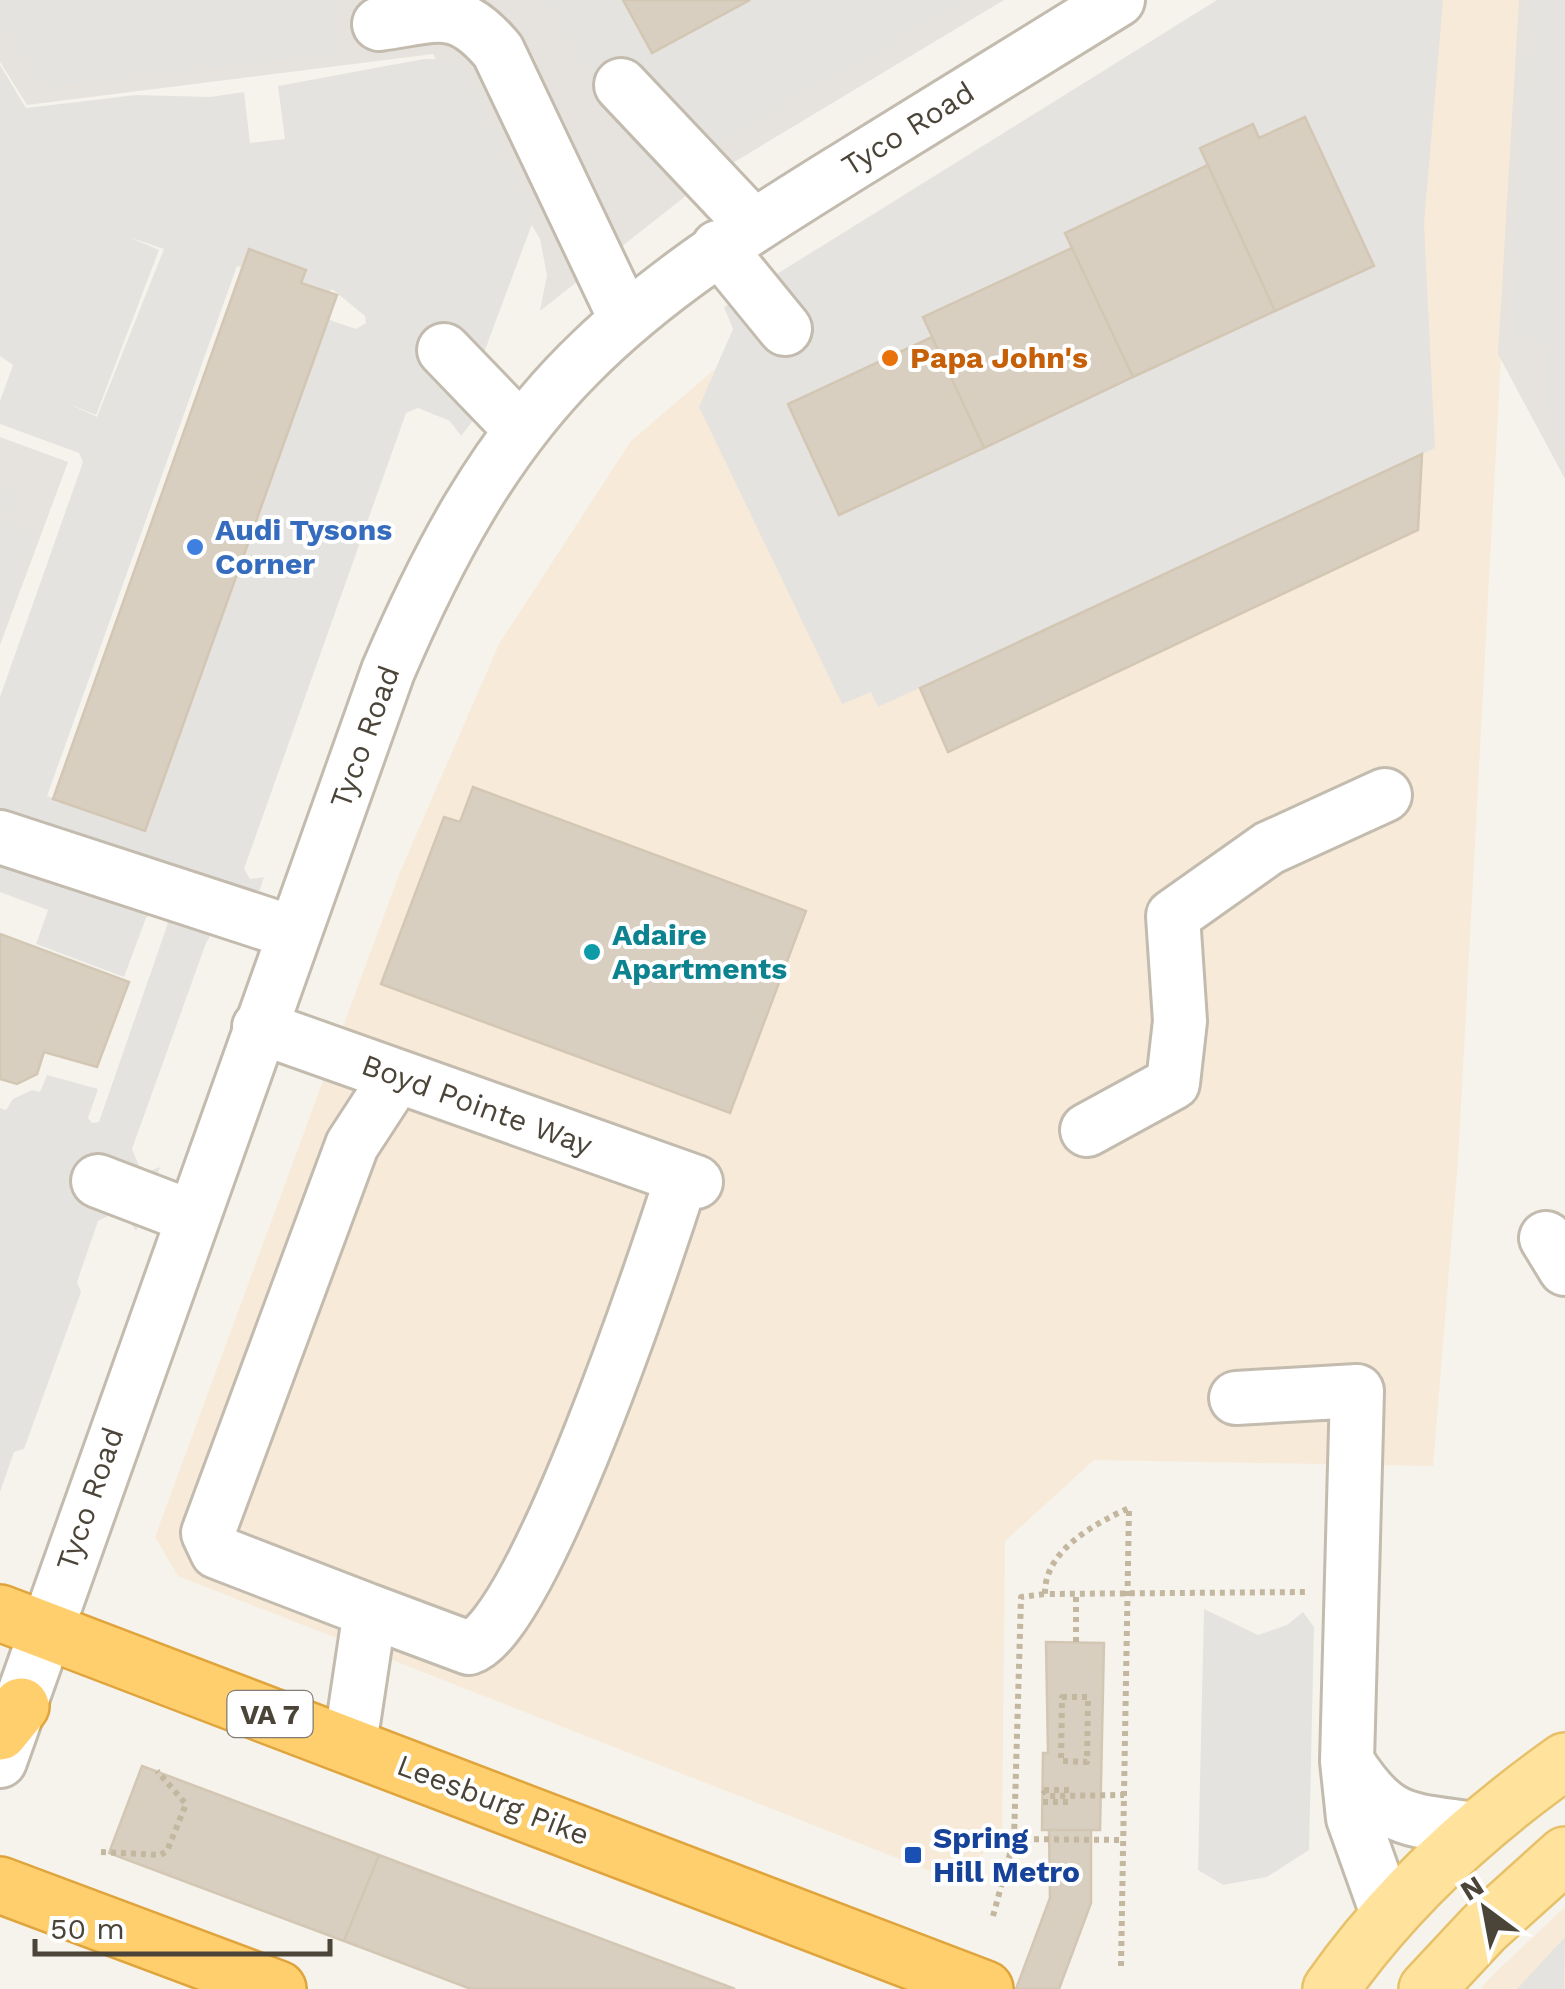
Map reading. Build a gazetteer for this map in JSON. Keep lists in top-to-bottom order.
{
  "streets": {
    "highway": ["VA 7", "Leesburg Pike"],
    "street": ["Tyco Road", "Boyd Pointe Way"]
  },
  "crossings": [
    ["Tyco Road", "Boyd Pointe Way"],
    ["Tyco Road", "Leesburg Pike"]
  ],
  "places": {
    "other": ["Papa John's", "Audi Tysons Corner", "Adaire Apartments"],
    "transit": ["Spring Hill Metro"]
  },
  "scale_bar": "50 m",
  "north": "top left"
}
